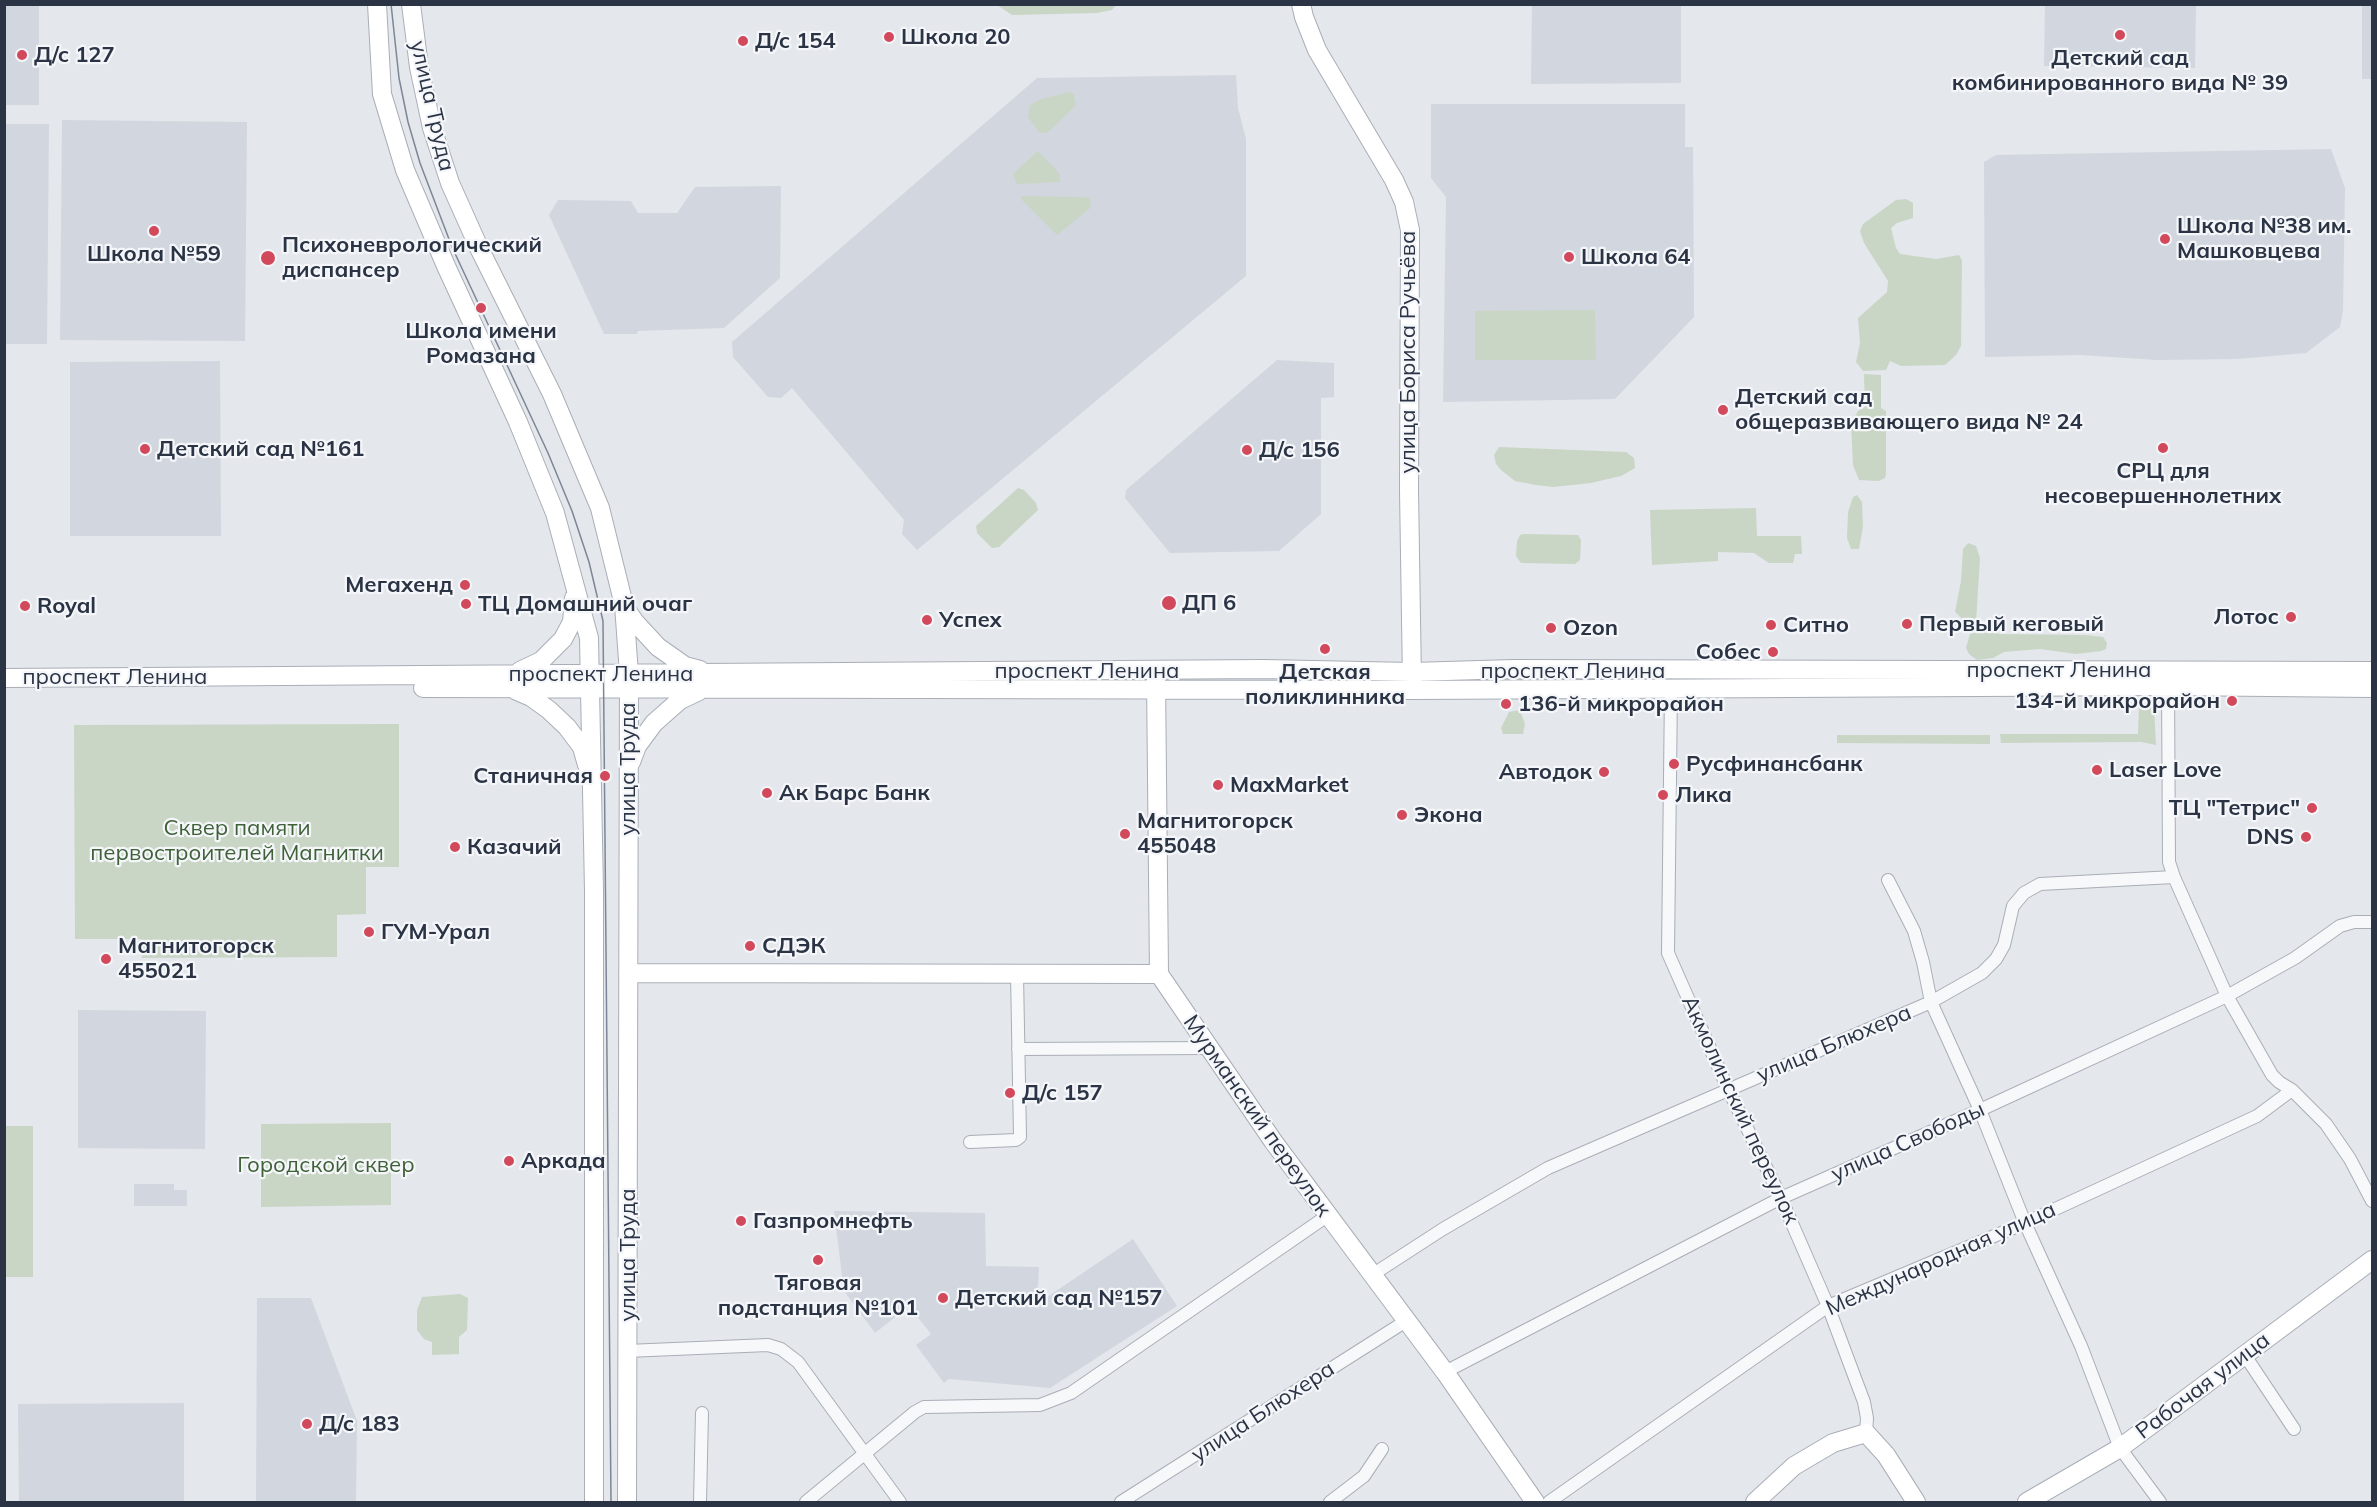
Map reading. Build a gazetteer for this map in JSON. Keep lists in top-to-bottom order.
{
  "streets": {
    "main road": [
      "улица Труда",
      "улица Бориса Ручьёва",
      "проспект Ленина",
      "Мурманский переулок",
      "Рабочая улица"
    ],
    "street": [
      "улица Блюхера",
      "Акмолинский переулок",
      "улица Свободы",
      "Международная улица"
    ]
  },
  "crossings": [
    ["улица Труда", "проспект Ленина"],
    ["улица Бориса Ручьёва", "проспект Ленина"],
    ["проспект Ленина", "Акмолинский переулок"],
    ["улица Блюхера", "Акмолинский переулок"],
    ["улица Блюхера", "Мурманский переулок"],
    ["Акмолинский переулок", "улица Свободы"],
    ["Акмолинский переулок", "Международная улица"],
    ["Мурманский переулок", "улица Свободы"]
  ],
  "parks": ["Сквер памяти первостроителей Магнитки", "Городской сквер"],
  "places": [
    "Детский сад комбинированного вида № 39",
    "Школа 20",
    "Д/с 154",
    "Д/с 127",
    "Школа №59",
    "Школа №38 им. Машковцева",
    "Школа 64",
    "Психоневрологический диспансер",
    "Школа имени Ромазана",
    "Детский сад общеразвивающего вида № 24",
    "СРЦ для несовершеннолетних",
    "Детский сад №161",
    "Д/с 156",
    "Мегахенд",
    "ДП 6",
    "ТЦ Домашний очаг",
    "Royal",
    "Лотос",
    "Успех",
    "Первый кеговый",
    "Ситно",
    "Ozon",
    "Детская поликлинника",
    "Собес",
    "134-й микрорайон",
    "136-й микрорайон",
    "Русфинансбанк",
    "Laser Love",
    "Автодок",
    "Станичная",
    "MaxMarket",
    "Ак Барс Банк",
    "Лика",
    "ТЦ \"Тетрис\"",
    "Экона",
    "Магнитогорск 455048",
    "DNS",
    "Казачий",
    "ГУМ-Урал",
    "СДЭК",
    "Магнитогорск 455021",
    "Д/с 157",
    "Аркада",
    "Газпромнефть",
    "Тяговая подстанция №101",
    "Детский сад №157",
    "Д/с 183"
  ]
}
